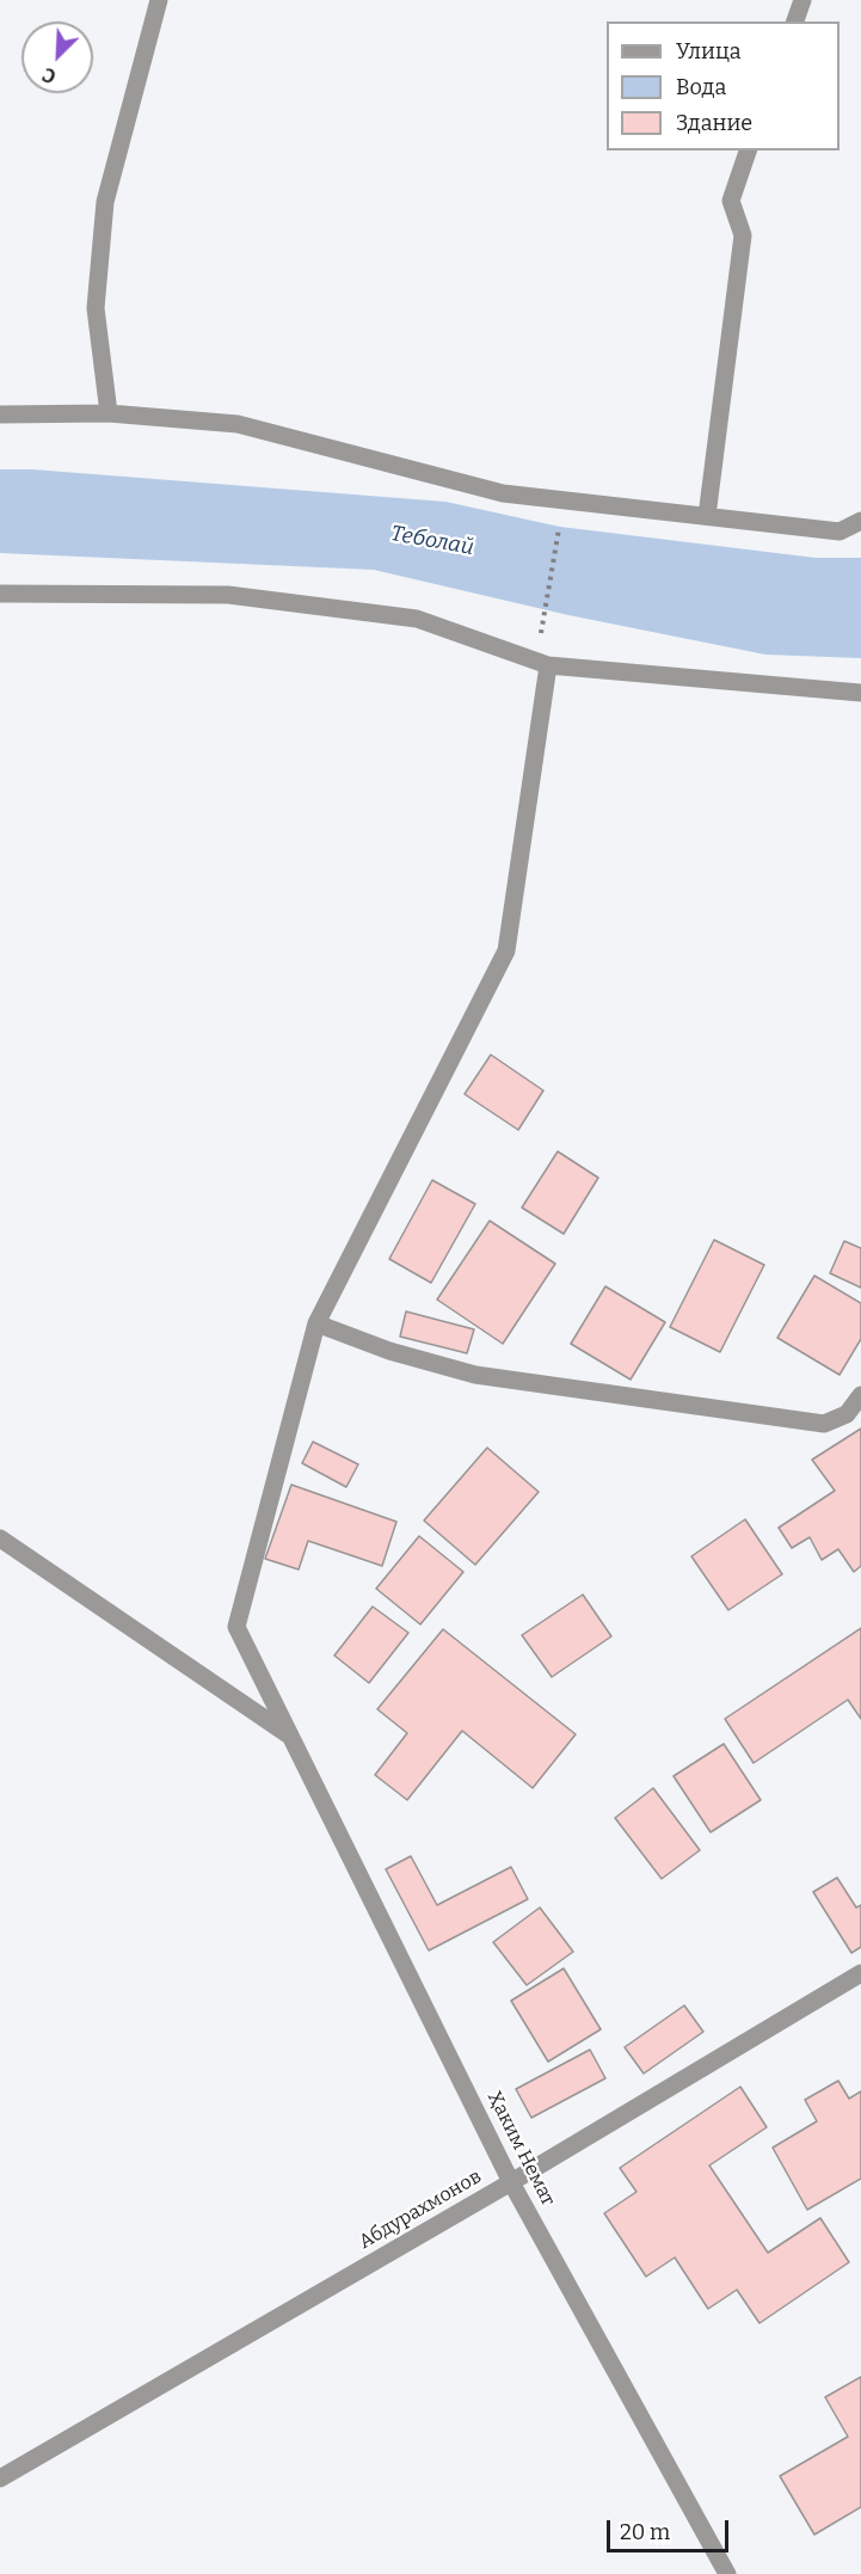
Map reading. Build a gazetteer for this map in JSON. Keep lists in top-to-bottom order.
{
  "streets": {
    "street": ["Ҳаким Немат", "Абдурахмонов"]
  },
  "crossings": [
    ["Ҳаким Немат", "Абдурахмонов"]
  ],
  "water": ["Теболай"],
  "legend": ["Улица", "Вода", "Здание"],
  "scale_bar": "20 m",
  "north": "bottom left"
}
